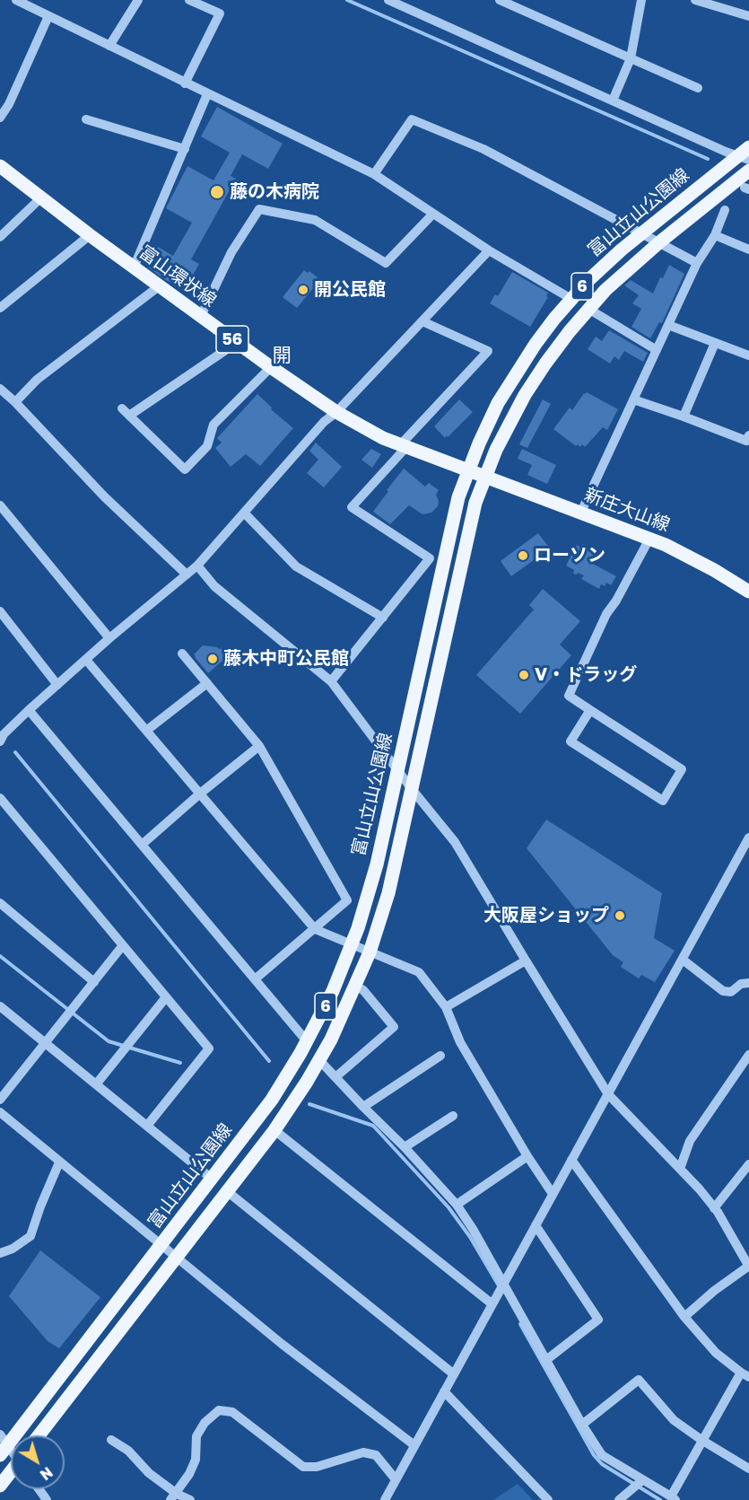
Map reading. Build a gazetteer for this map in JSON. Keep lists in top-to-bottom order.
{
  "streets": {
    "main road": [
      "富山立山公園線",
      "富山環状線",
      "6",
      "56",
      "新庄大山線"
    ]
  },
  "crossings": [
    ["富山立山公園線", "富山環状線"],
    ["富山立山公園線", "新庄大山線"],
    ["富山環状線", "新庄大山線"]
  ],
  "districts": ["開"],
  "places": [
    "藤の木病院",
    "開公民館",
    "ローソン",
    "藤木中町公民館",
    "V・ドラッグ",
    "大阪屋ショップ"
  ],
  "north": "bottom right"
}
